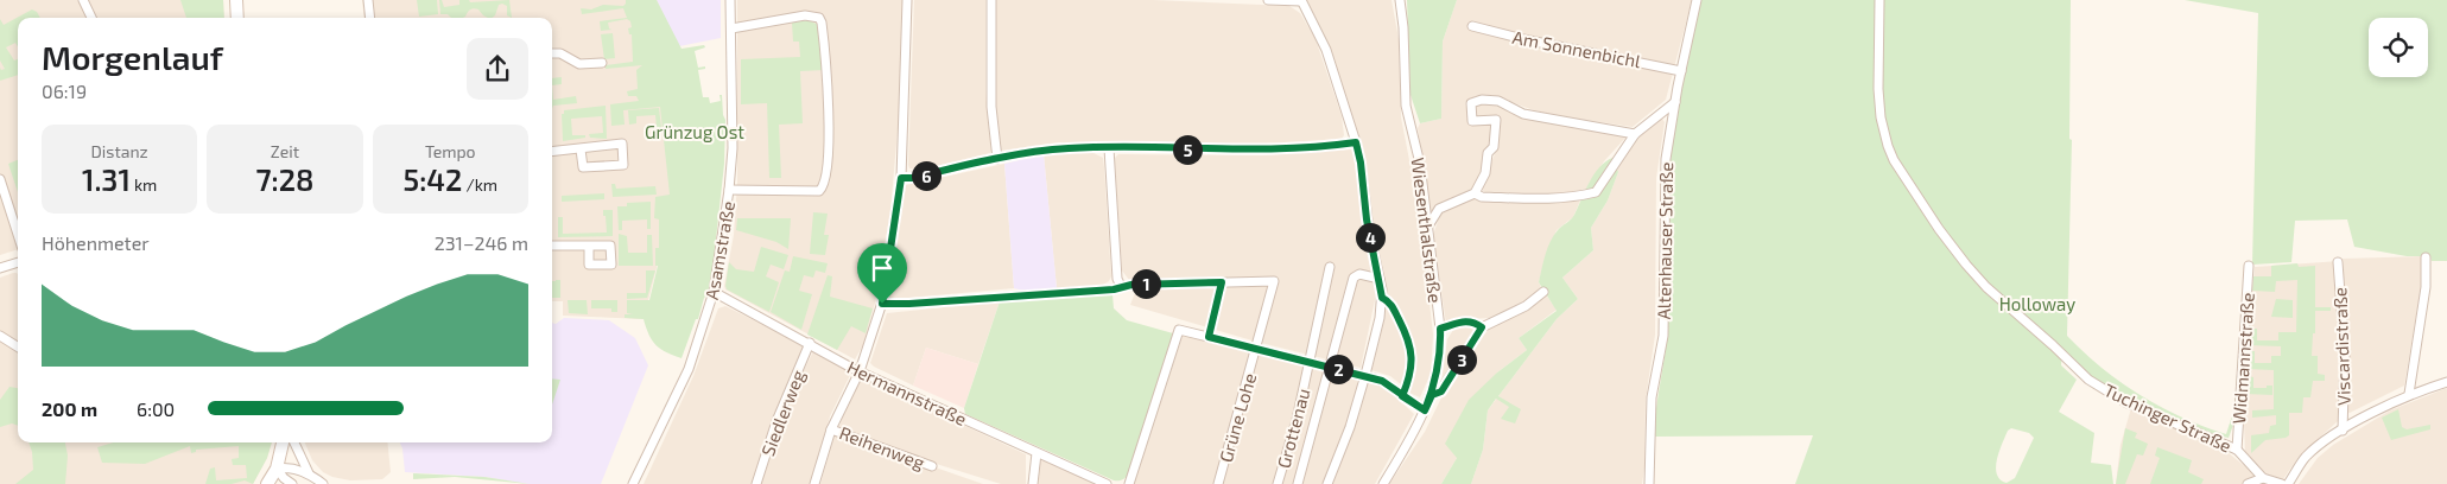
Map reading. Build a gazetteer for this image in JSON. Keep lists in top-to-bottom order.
{
  "streets": {
    "street": [
      "Am Sonnenbichl",
      "Wiesenthalstraße",
      "Altenhauser Straße",
      "Asamstraße",
      "Viscardistraße",
      "Widmannstraße",
      "Hermannstraße",
      "Siedlerweg",
      "Grüne Lohe",
      "Tuchinger Straße",
      "Grottenau",
      "Reihenweg"
    ]
  },
  "crossings": [
    ["Am Sonnenbichl", "Altenhauser Straße"],
    ["Asamstraße", "Hermannstraße"],
    ["Widmannstraße", "Tuchinger Straße"],
    ["Hermannstraße", "Siedlerweg"]
  ],
  "parks": ["Grünzug Ost", "Holloway"],
  "page": {
    "heading": ["Morgenlauf", "06:19"],
    "stats": [
      ["Distanz", "1.31 km"],
      ["Zeit", "7:28"],
      ["Tempo", "5:42 /km"]
    ],
    "pins": [
      "5",
      "6",
      "4",
      "1",
      "3",
      "2"
    ],
    "chart": ["Höhenmeter", "231–246 m"],
    "list": [
      {
        "name": "200 m",
        "note": "6:00"
      }
    ]
  }
}
